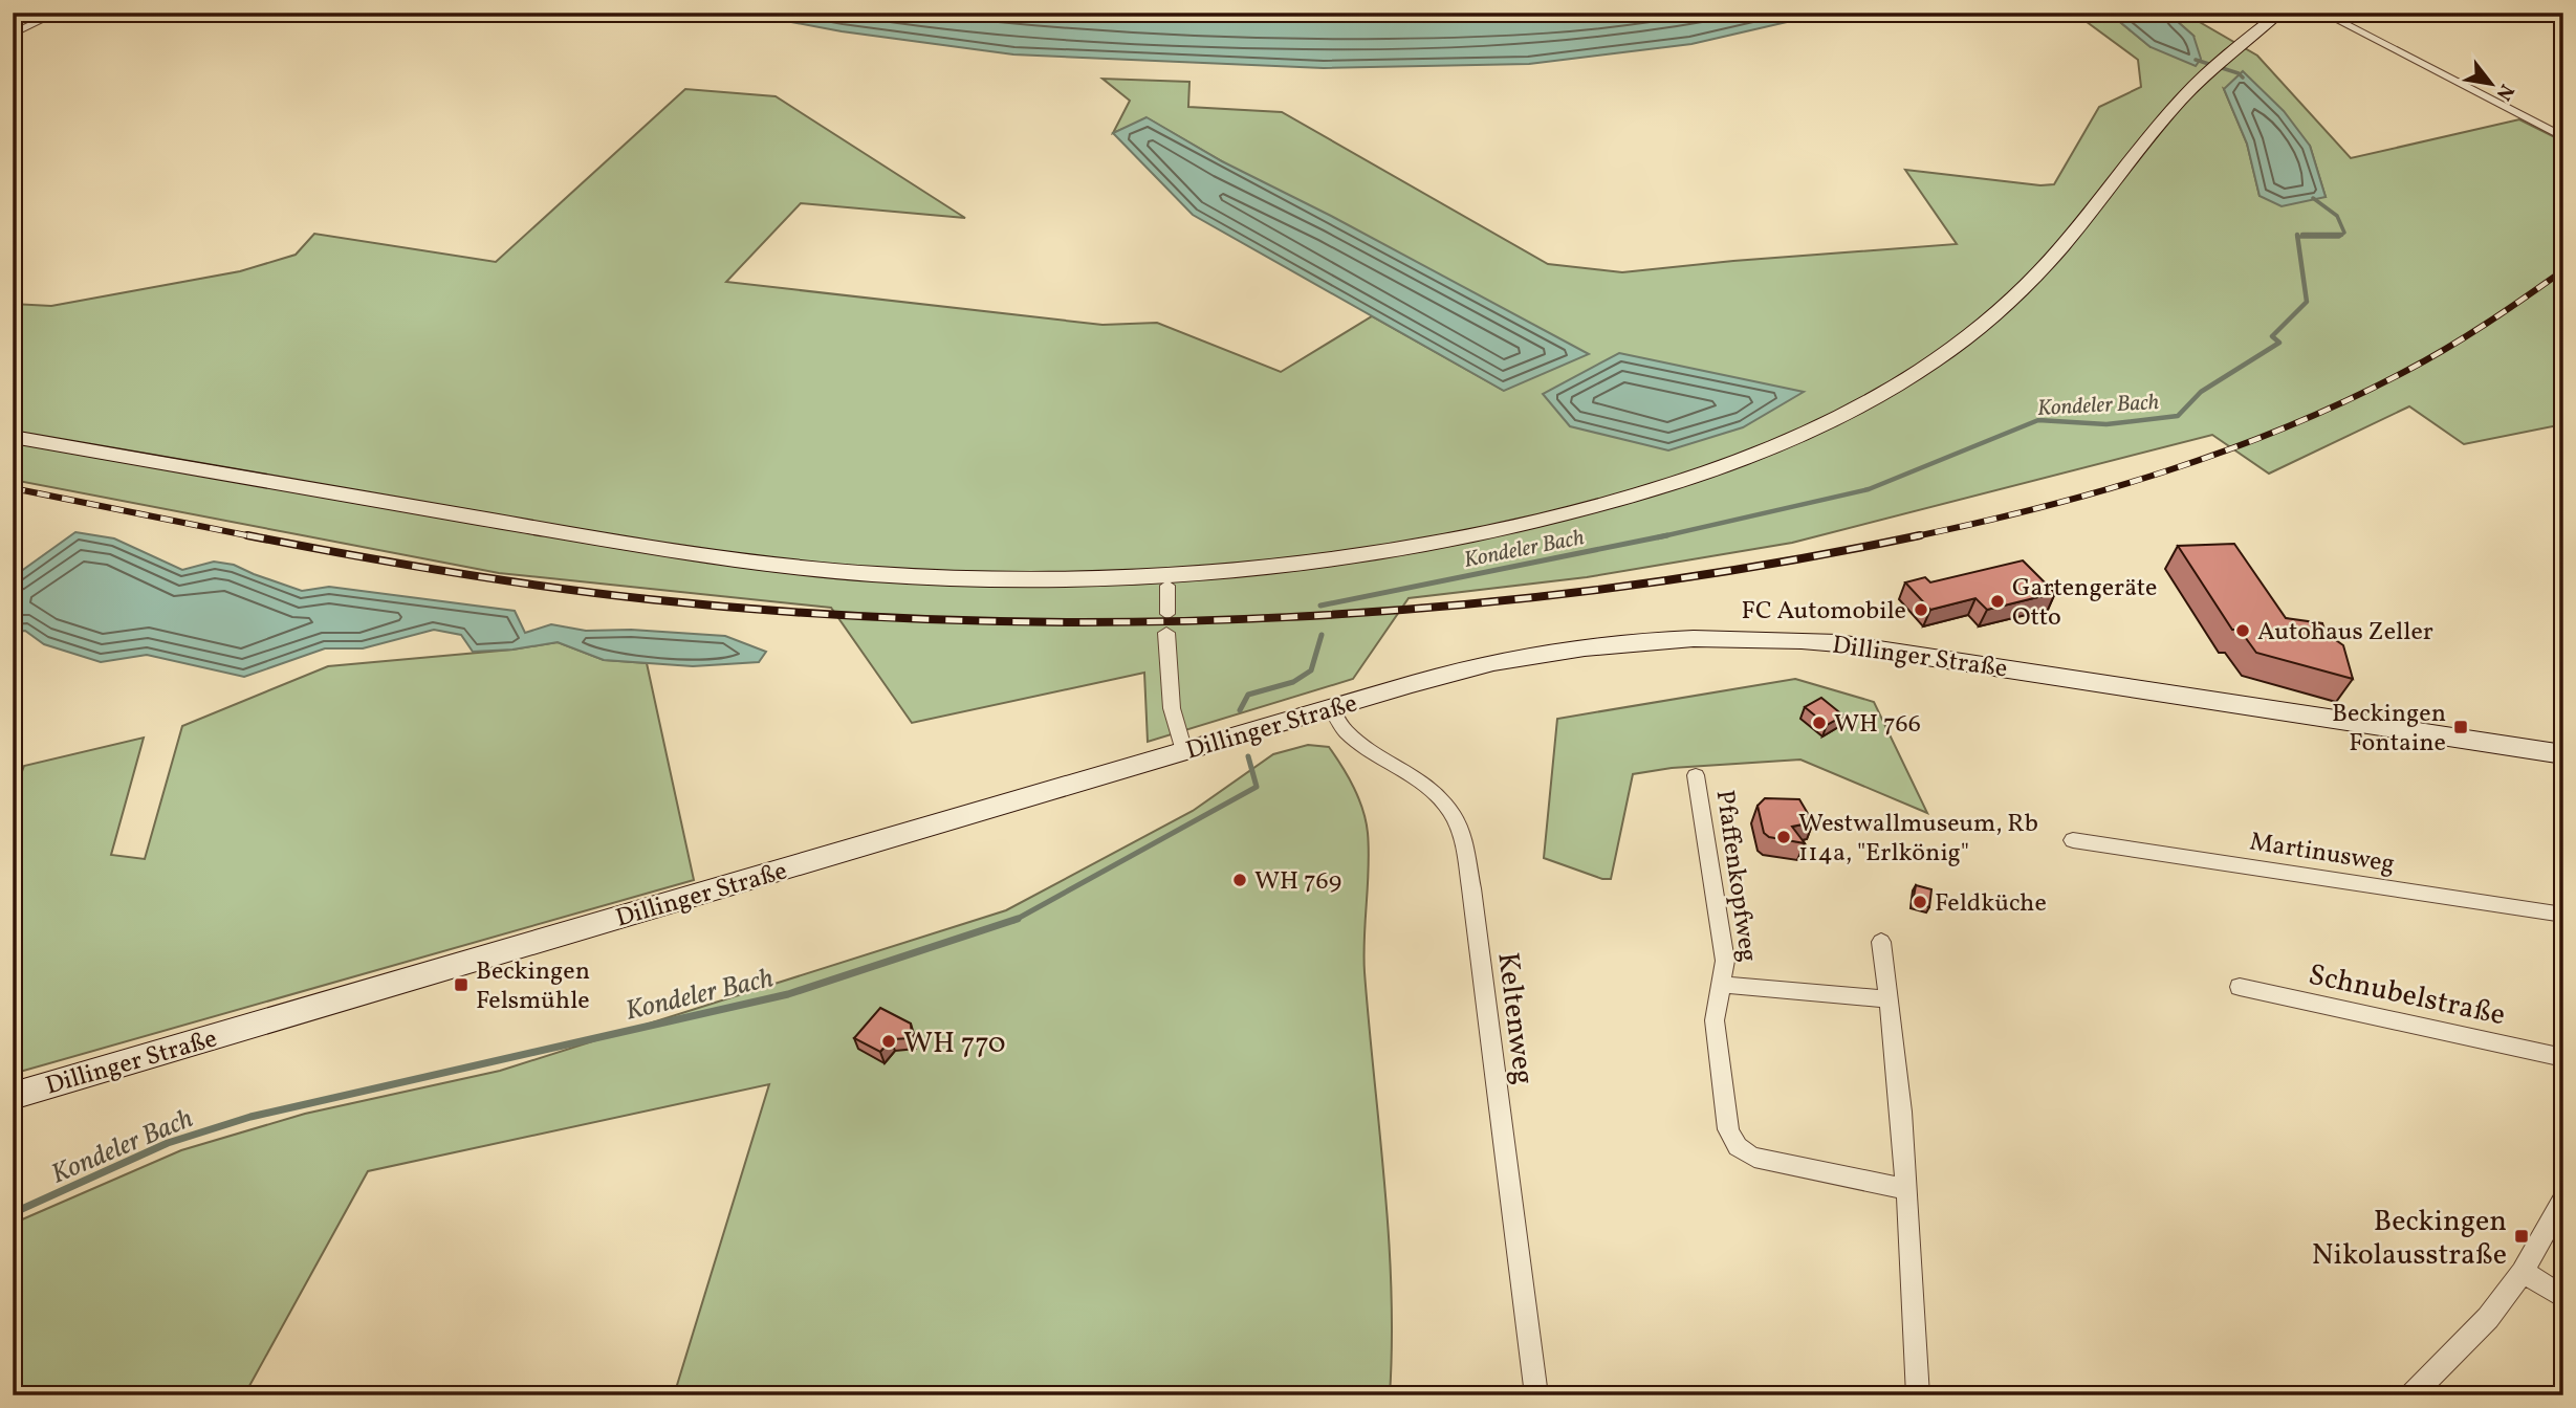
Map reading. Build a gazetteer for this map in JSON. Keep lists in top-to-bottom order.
{
  "streets": {
    "main road": ["Dillinger Straße"],
    "street": [
      "Martinusweg",
      "Pfaffenkopfweg",
      "Schnubelstraße",
      "Keltenweg"
    ]
  },
  "crossings": [
    ["Dillinger Straße", "Keltenweg"]
  ],
  "water": ["Kondeler Bach"],
  "places": {
    "other": [
      "Gartengeräte Otto",
      "FC Automobile",
      "Autohaus Zeller",
      "WH 766",
      "Westwallmuseum, Rb 114a, \"Erlkönig\"",
      "WH 769",
      "Feldküche",
      "WH 770"
    ],
    "transit": ["Beckingen Fontaine", "Beckingen Felsmühle", "Beckingen Nikolausstraße"]
  },
  "north": "bottom right"
}
